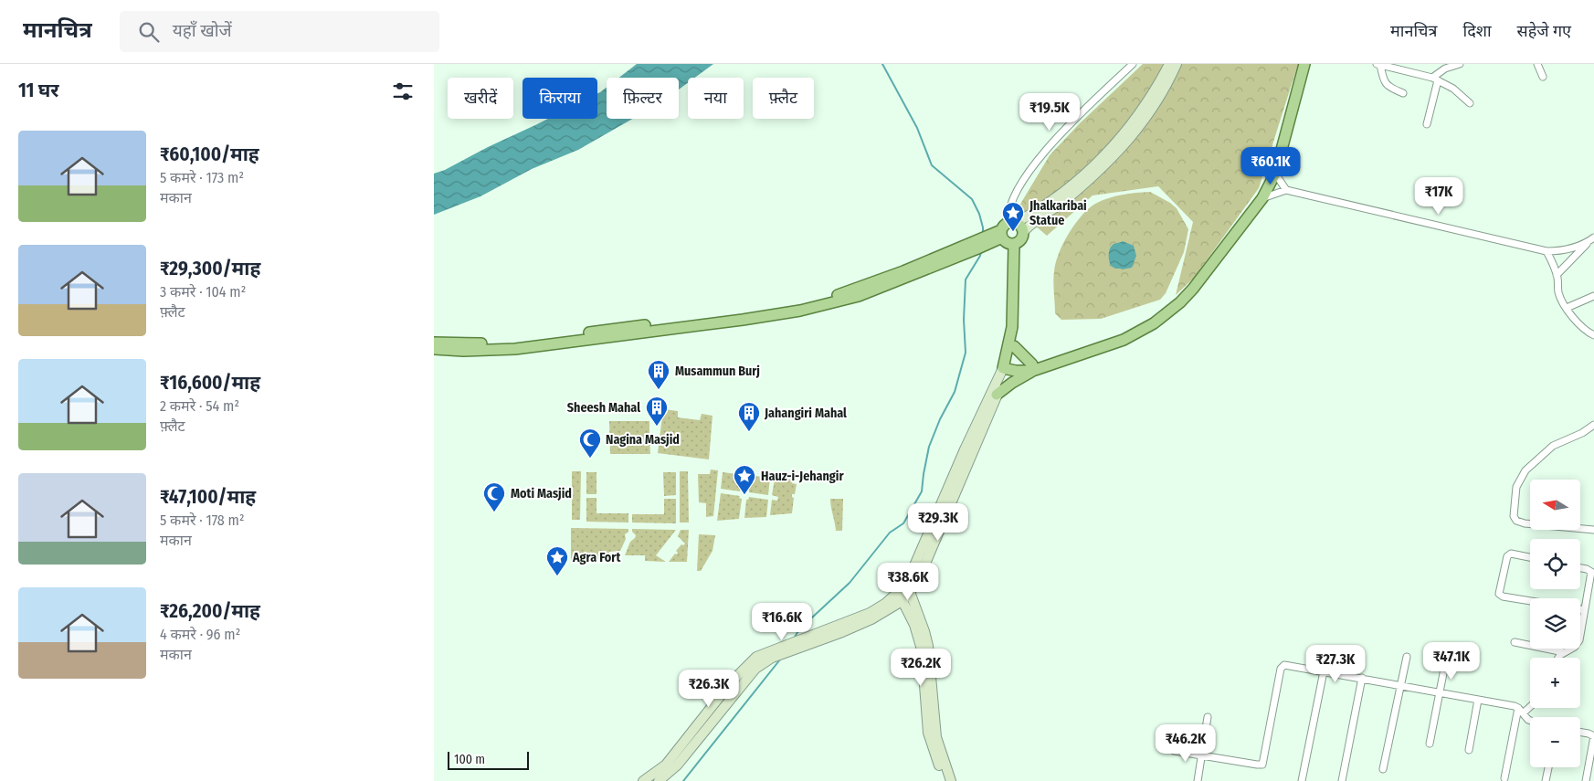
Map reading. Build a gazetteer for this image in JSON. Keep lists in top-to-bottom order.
{
  "places": {
    "place": ["Jhalkaribai Statue", "Hauz-i-Jehangir", "Agra Fort"],
    "building": ["Musammun Burj", "Sheesh Mahal", "Jahangiri Mahal"],
    "mosque": ["Nagina Masjid", "Moti Masjid"]
  },
  "scale_bar": "100 m",
  "north": "left",
  "page": {
    "header": "मानचित्र",
    "search": "यहाँ खोजें",
    "nav": ["मानचित्र", "दिशा", "सहेजे गए"],
    "heading": "11 घर",
    "chip": [
      "खरीदें",
      "किराया",
      "फ़िल्टर",
      "नया",
      "फ़्लैट"
    ],
    "price": [
      "₹19.5K",
      "₹60.1K",
      "₹17K",
      "₹29.3K",
      "₹38.6K",
      "₹16.6K",
      "₹47.1K",
      "₹27.3K",
      "₹26.2K",
      "₹26.3K",
      "₹46.2K"
    ],
    "list": [
      {
        "name": "₹60,100/माह",
        "note": "5 कमरे · 173 m² · मकान"
      },
      {
        "name": "₹29,300/माह",
        "note": "3 कमरे · 104 m² · फ़्लैट"
      },
      {
        "name": "₹16,600/माह",
        "note": "2 कमरे · 54 m² · फ़्लैट"
      },
      {
        "name": "₹47,100/माह",
        "note": "5 कमरे · 178 m² · मकान"
      },
      {
        "name": "₹26,200/माह",
        "note": "4 कमरे · 96 m² · मकान"
      }
    ],
    "map_buttons": ["+", "−"],
    "scale": "100 m"
  }
}
